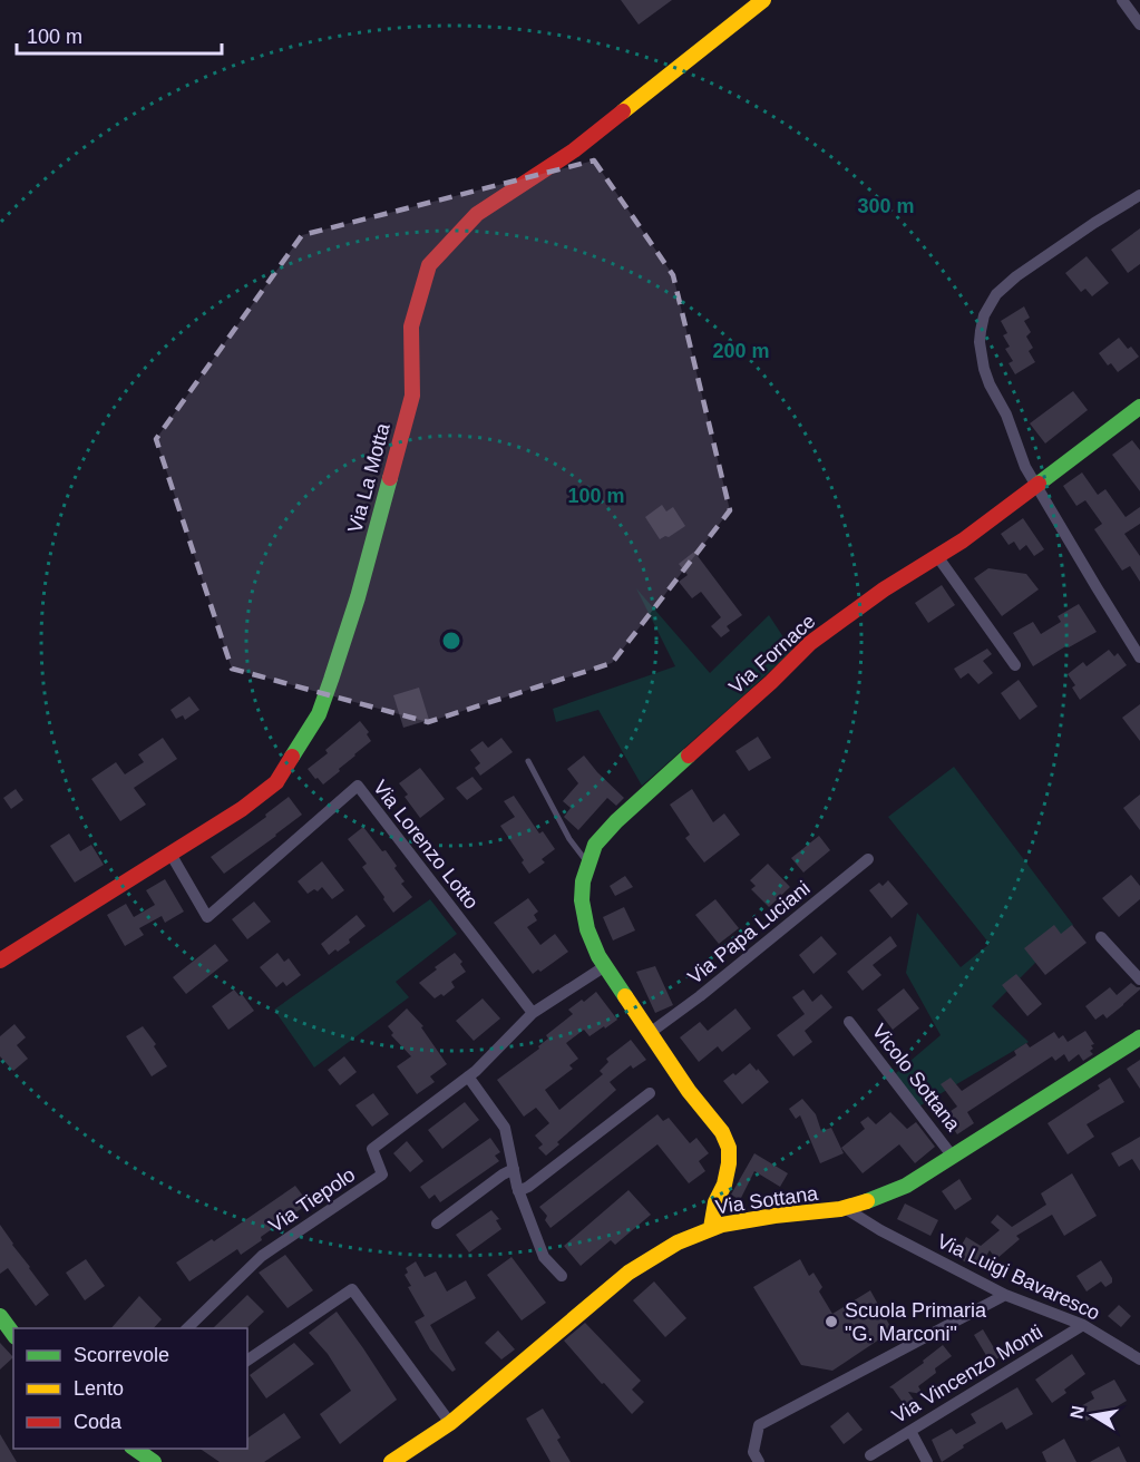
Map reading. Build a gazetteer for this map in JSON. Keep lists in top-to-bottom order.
{
  "streets": {
    "street": [
      "Via La Motta",
      "Via Fornace",
      "Via Lorenzo Lotto",
      "Via Papa Luciani",
      "Vicolo Sottana",
      "Via Tiepolo",
      "Via Sottana",
      "Via Luigi Bavaresco",
      "Via Vincenzo Monti"
    ]
  },
  "crossings": [
    ["Via La Motta", "Via Lorenzo Lotto"],
    ["Via Fornace", "Via Papa Luciani"],
    ["Via Fornace", "Via Tiepolo"],
    ["Via Fornace", "Via Sottana"],
    ["Via Lorenzo Lotto", "Via Tiepolo"],
    ["Vicolo Sottana", "Via Sottana"],
    ["Via Sottana", "Via Luigi Bavaresco"],
    ["Via Luigi Bavaresco", "Via Vincenzo Monti"]
  ],
  "places": ["Scuola Primaria \"G. Marconi\""],
  "legend": ["Scorrevole", "Lento", "Coda"],
  "scale_bar": "100 m",
  "north": "left",
  "rings": ["300 m", "200 m", "100 m"]
}
